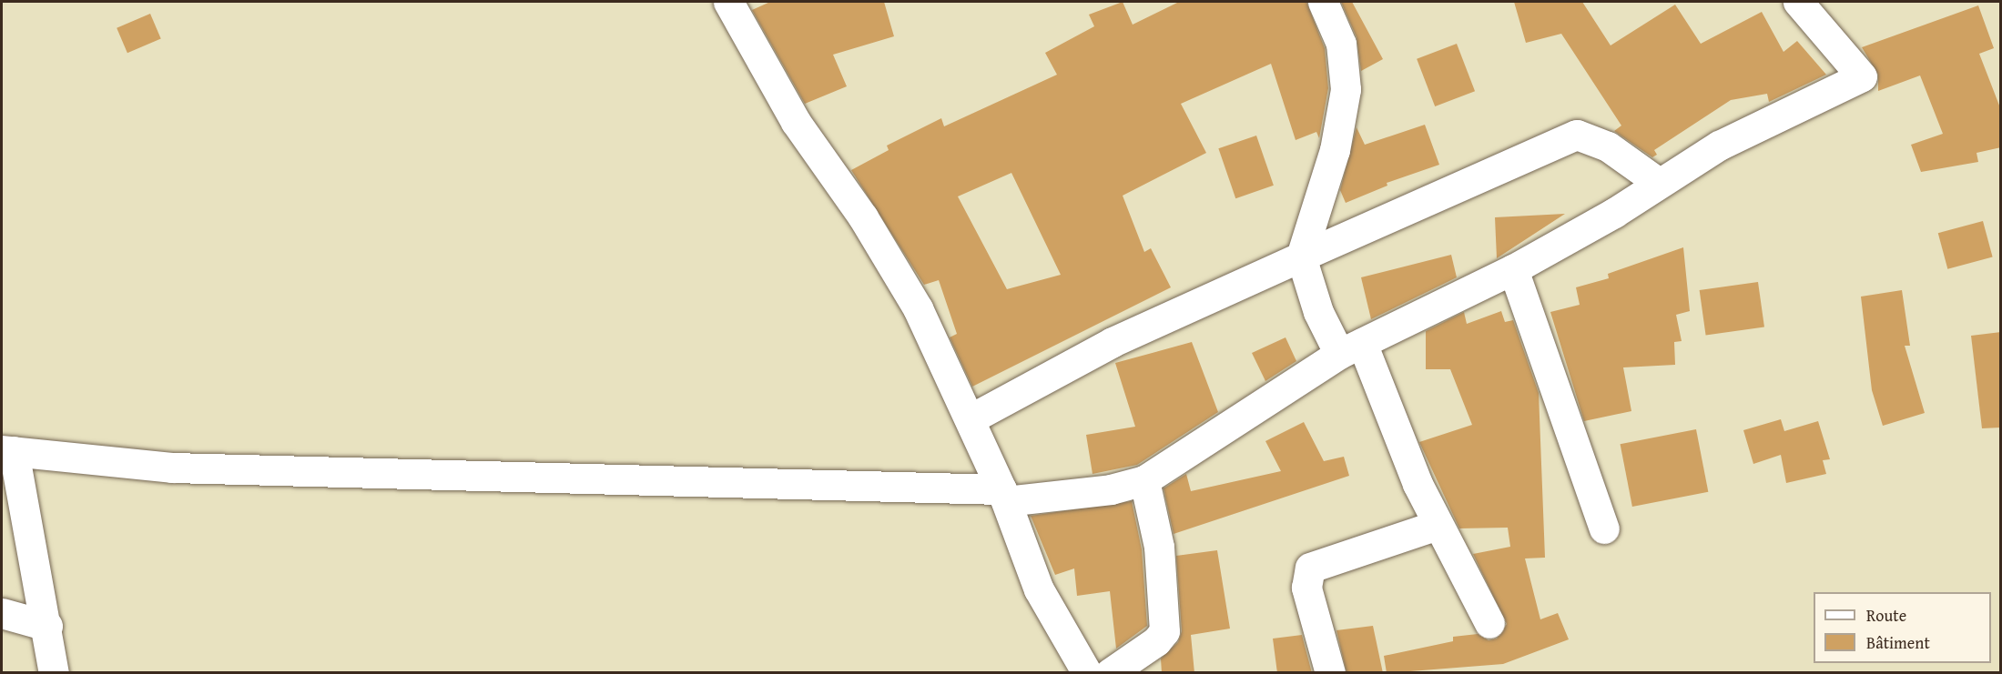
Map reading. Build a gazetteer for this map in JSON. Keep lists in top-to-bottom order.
{
  "legend": ["Route", "Bâtiment"]
}
